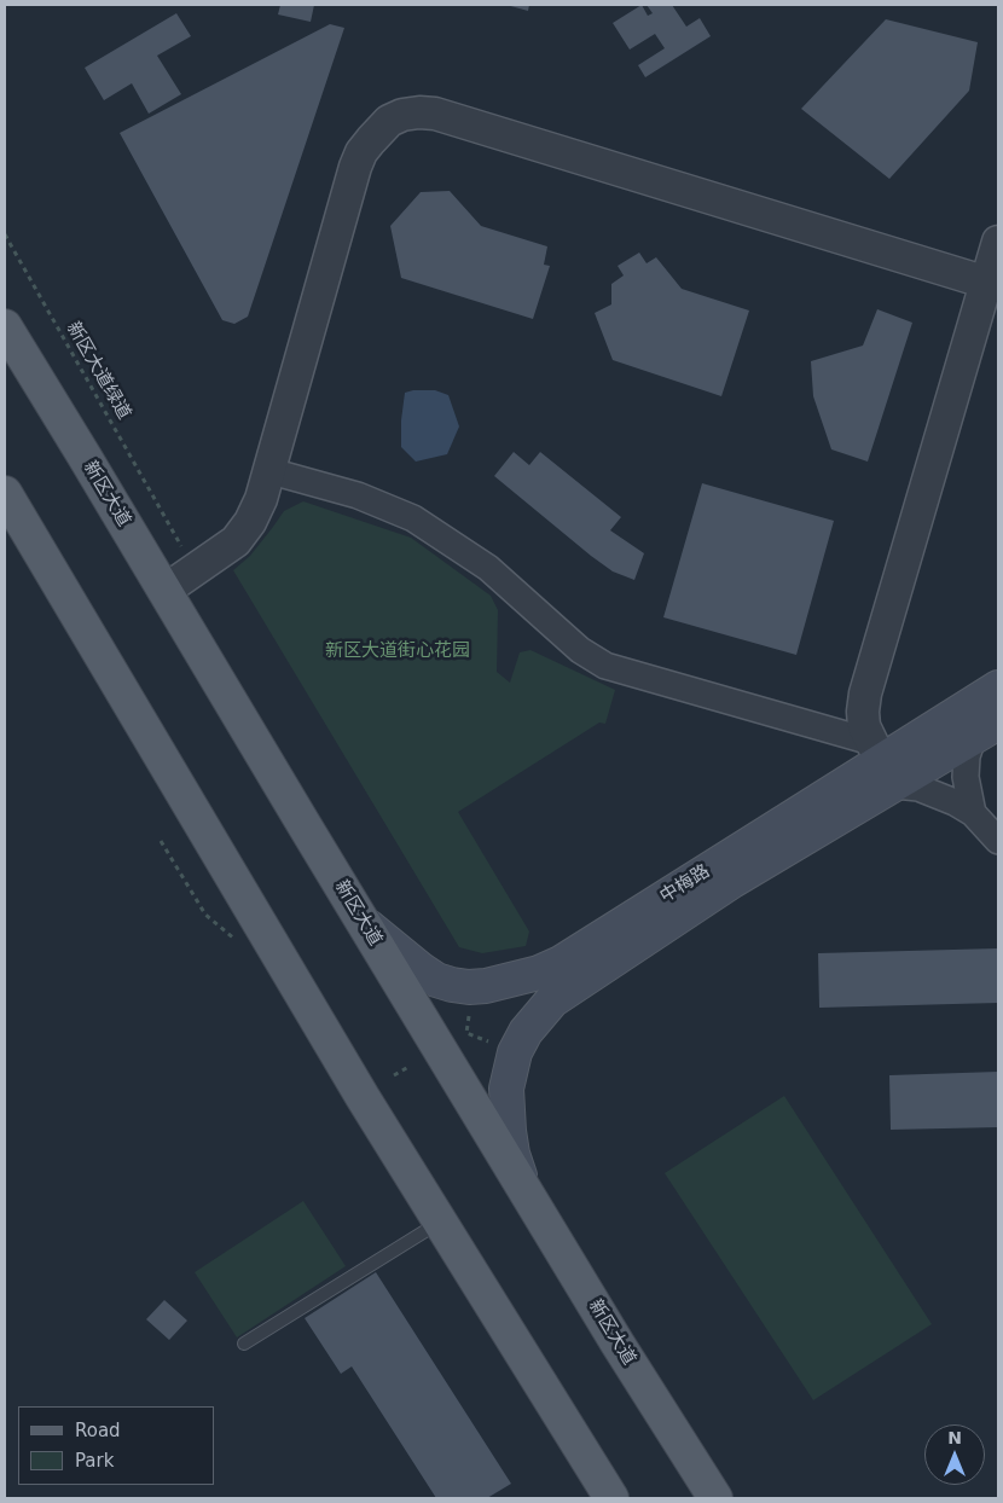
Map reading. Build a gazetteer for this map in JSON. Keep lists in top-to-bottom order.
{
  "streets": {
    "main road": ["新区大道", "中梅路"],
    "path": ["新区大道绿道"]
  },
  "crossings": [
    ["新区大道", "中梅路"]
  ],
  "parks": ["新区大道街心花园"],
  "legend": ["Road", "Park"],
  "north": "top"
}
